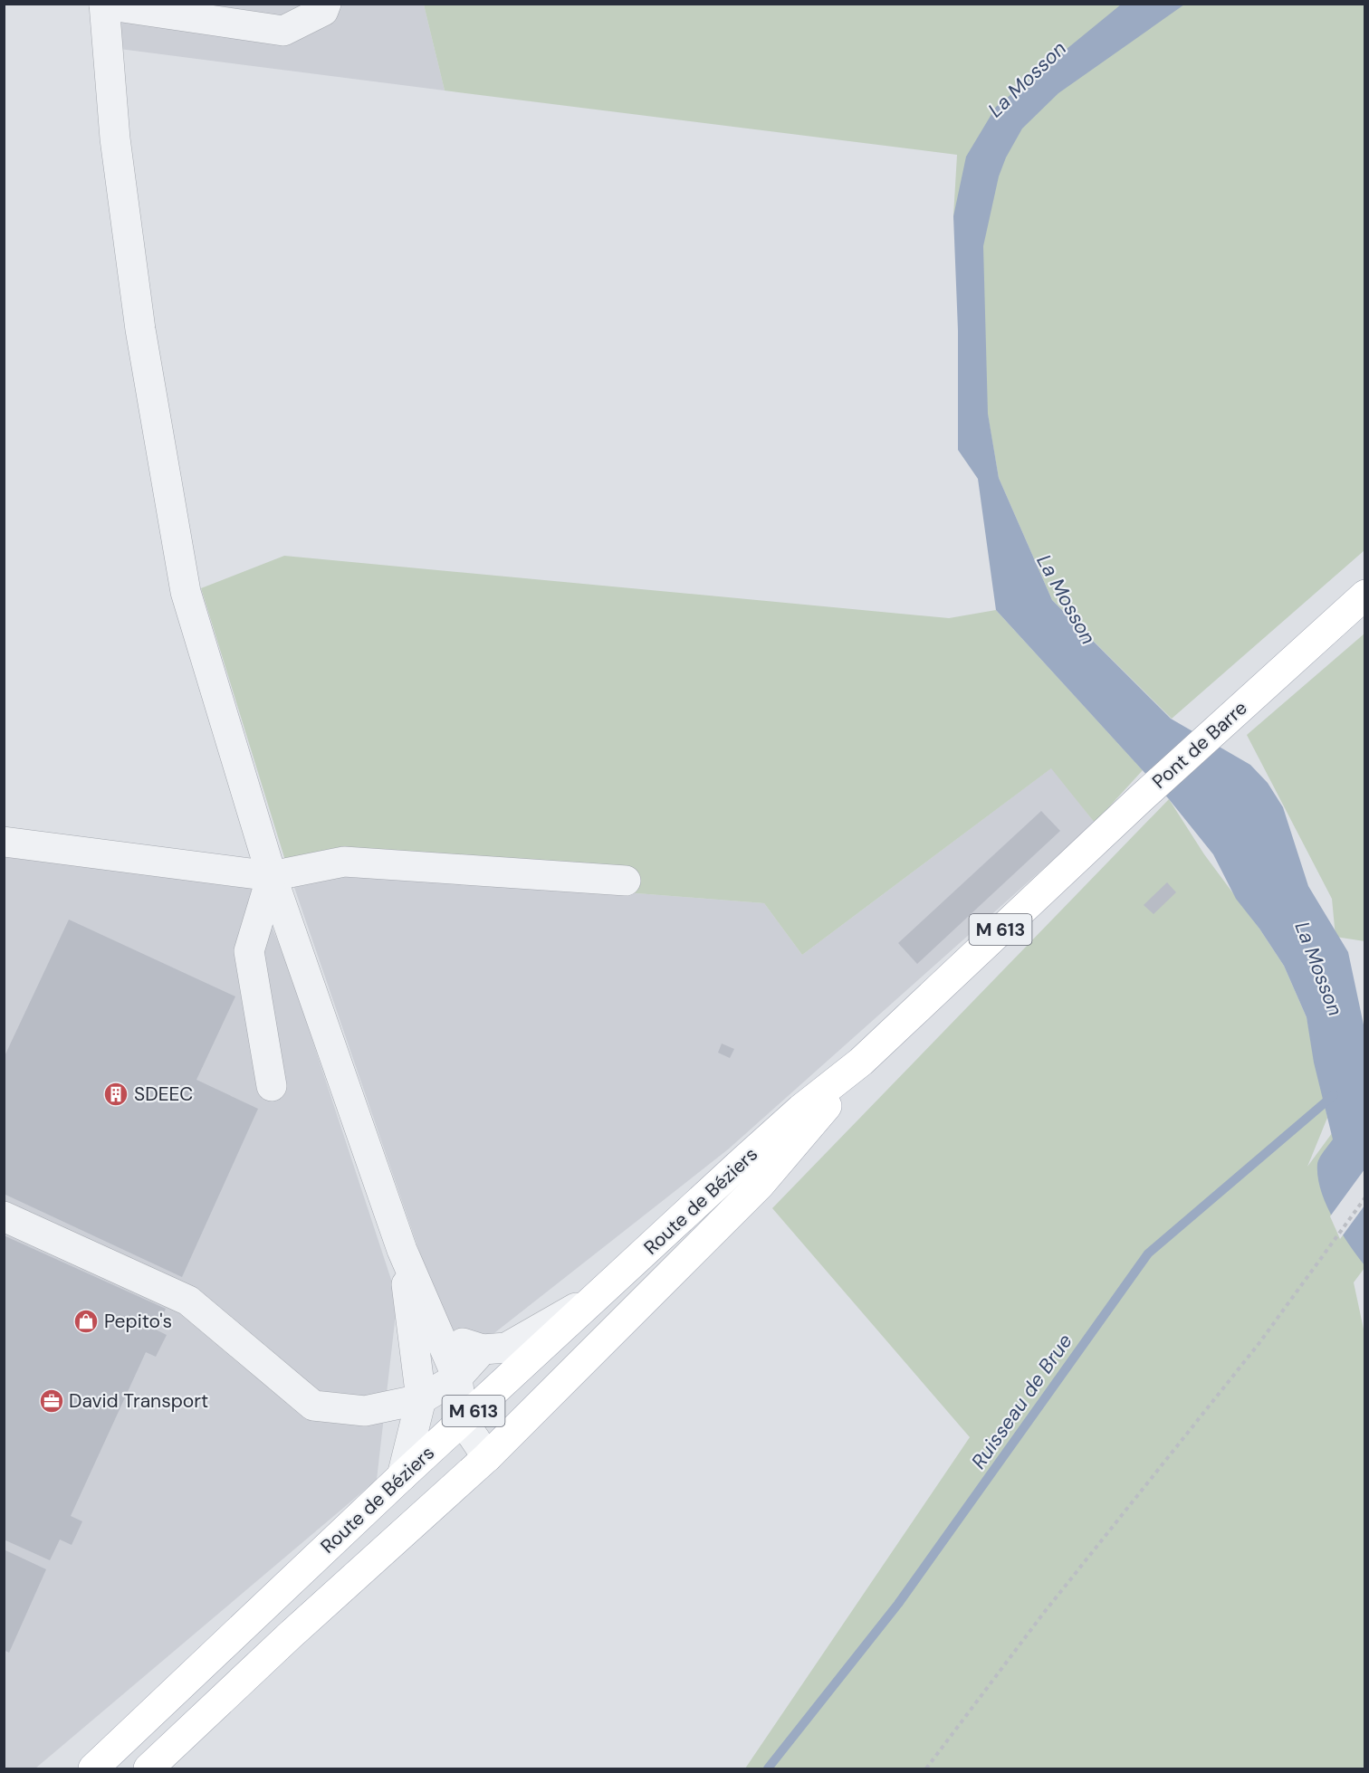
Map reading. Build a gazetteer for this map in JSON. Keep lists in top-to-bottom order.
{
  "streets": {
    "main road": ["Pont de Barre", "M 613", "Route de Béziers"]
  },
  "crossings": [
    ["Pont de Barre", "Route de Béziers"]
  ],
  "water": ["La Mosson", "Ruisseau de Brue"],
  "places": {
    "building": ["SDEEC"],
    "shop": ["Pepito's"],
    "office": ["David Transport"]
  }
}
